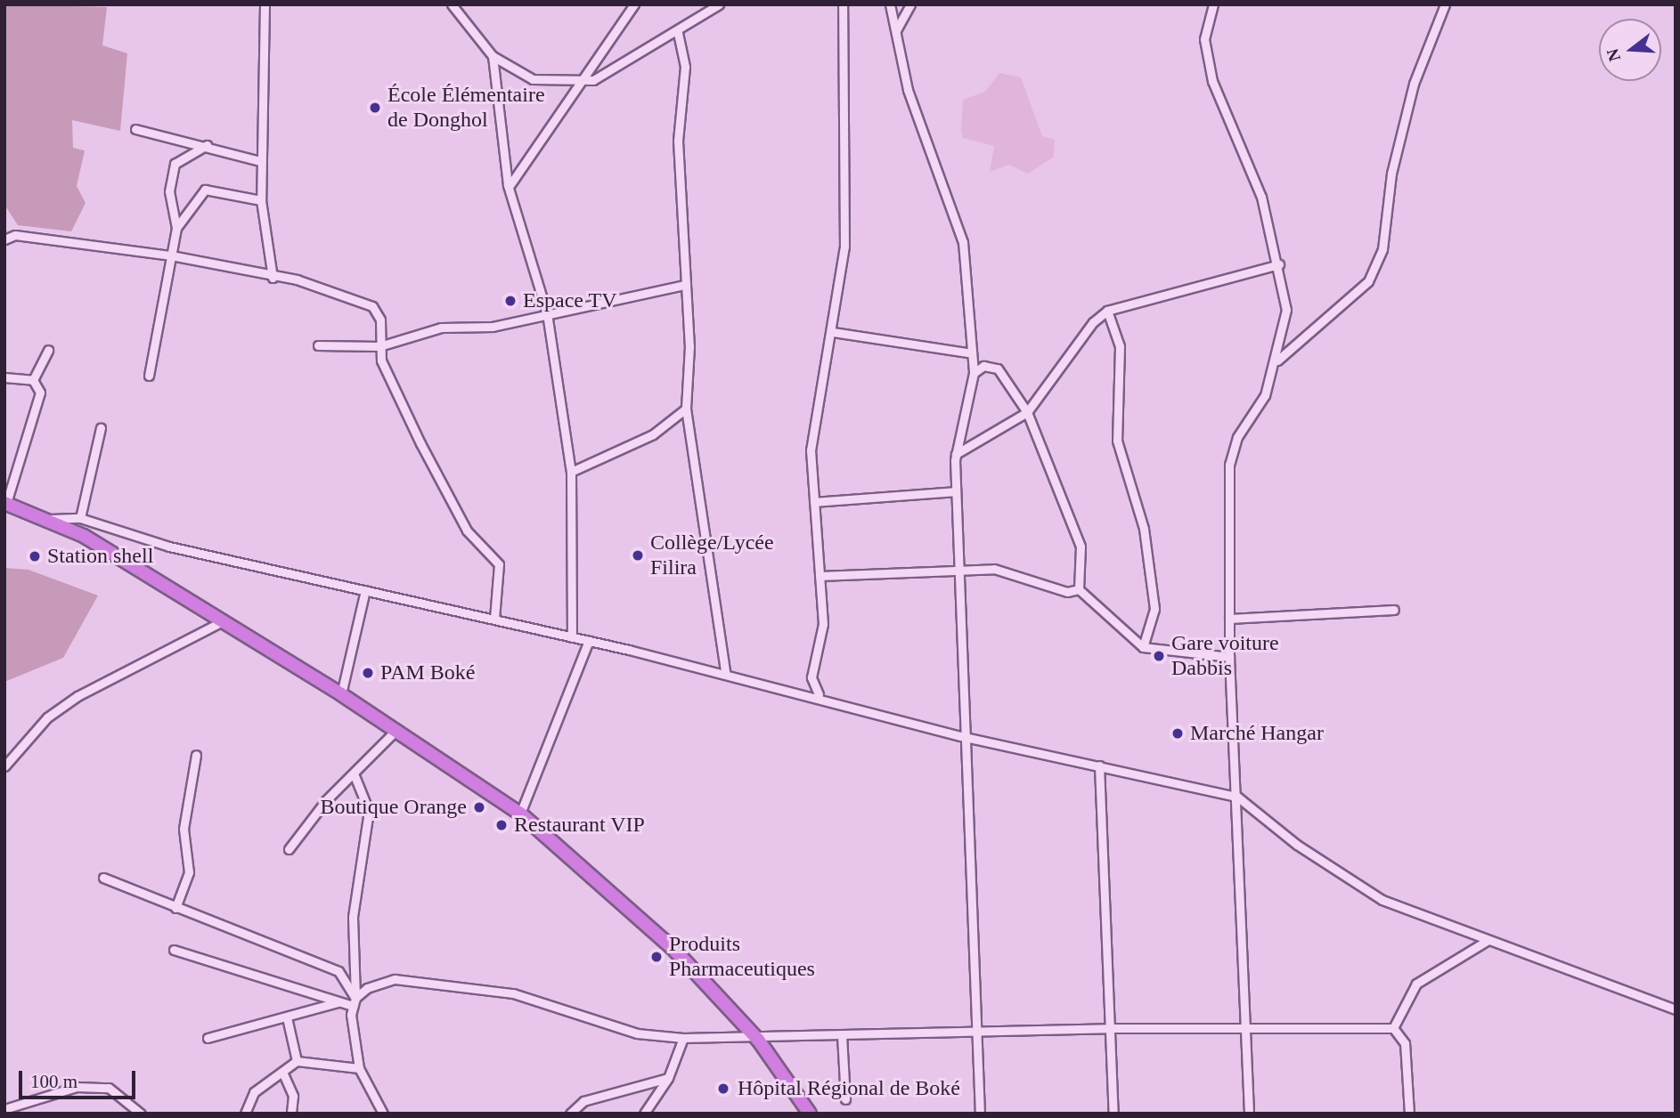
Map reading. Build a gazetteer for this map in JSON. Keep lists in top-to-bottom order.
{
  "places": [
    "École Élémentaire de Donghol",
    "Espace TV",
    "Collège/Lycée Filira",
    "Station shell",
    "Gare voiture Dabbis",
    "PAM Boké",
    "Marché Hangar",
    "Boutique Orange",
    "Restaurant VIP",
    "Produits Pharmaceutiques",
    "Hôpital Régional de Boké"
  ],
  "scale_bar": "100 m",
  "north": "left"
}
